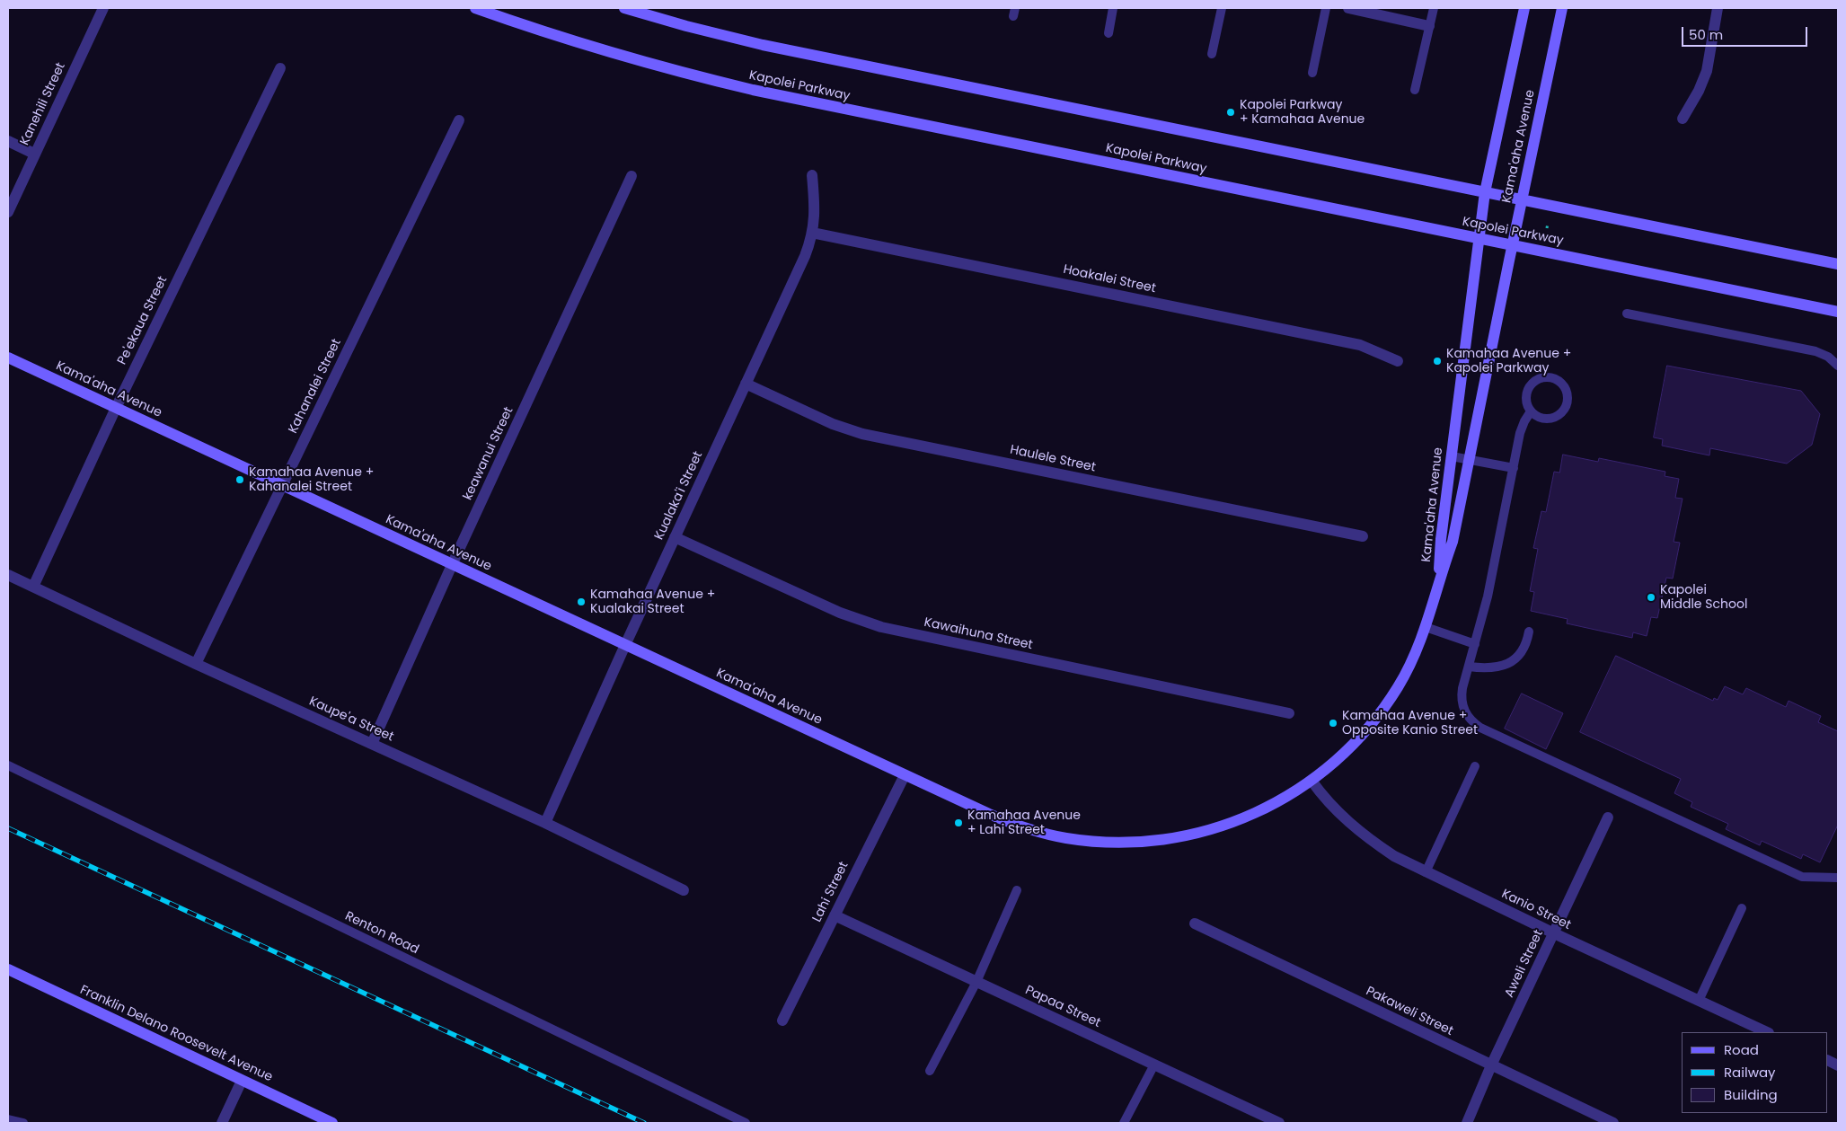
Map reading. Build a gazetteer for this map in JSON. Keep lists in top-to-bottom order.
{
  "streets": {
    "main road": ["Kapolei Parkway", "Kama'aha Avenue", "Franklin Delano Roosevelt Avenue"],
    "street": [
      "Kanehili Street",
      "Hoakalei Street",
      "Pe'ekaua Street",
      "Kahanalei Street",
      "keawanui Street",
      "Haulele Street",
      "Kualaka'i Street",
      "Kawaihuna Street",
      "Kaupe'a Street",
      "Lahi Street",
      "Kanio Street",
      "Aweli Street",
      "Papaa Street",
      "Pakaweli Street"
    ],
    "lane": ["Renton Road"]
  },
  "crossings": [
    ["Kapolei Parkway", "Kama'aha Avenue"],
    ["Kama'aha Avenue", "Pe'ekaua Street"],
    ["Kama'aha Avenue", "Kahanalei Street"],
    ["Kama'aha Avenue", "keawanui Street"],
    ["Kama'aha Avenue", "Kualaka'i Street"],
    ["Kama'aha Avenue", "Lahi Street"],
    ["Kama'aha Avenue", "Kanio Street"],
    ["Hoakalei Street", "Kualaka'i Street"],
    ["Pe'ekaua Street", "Kaupe'a Street"],
    ["Kahanalei Street", "Kaupe'a Street"],
    ["keawanui Street", "Kaupe'a Street"],
    ["Haulele Street", "Kualaka'i Street"],
    ["Kualaka'i Street", "Kawaihuna Street"],
    ["Kualaka'i Street", "Kaupe'a Street"],
    ["Lahi Street", "Papaa Street"],
    ["Kanio Street", "Aweli Street"],
    ["Aweli Street", "Pakaweli Street"]
  ],
  "places": [
    "Kapolei Parkway + Kamahaa Avenue",
    "Kamahaa Avenue + Kapolei Parkway",
    "Kamahaa Avenue + Kahanalei Street",
    "Kapolei Middle School",
    "Kamahaa Avenue + Kualakai Street",
    "Kamahaa Avenue + Opposite Kanio Street",
    "Kamahaa Avenue + Lahi Street"
  ],
  "legend": ["Road", "Railway", "Building"],
  "scale_bar": "50 m"
}
